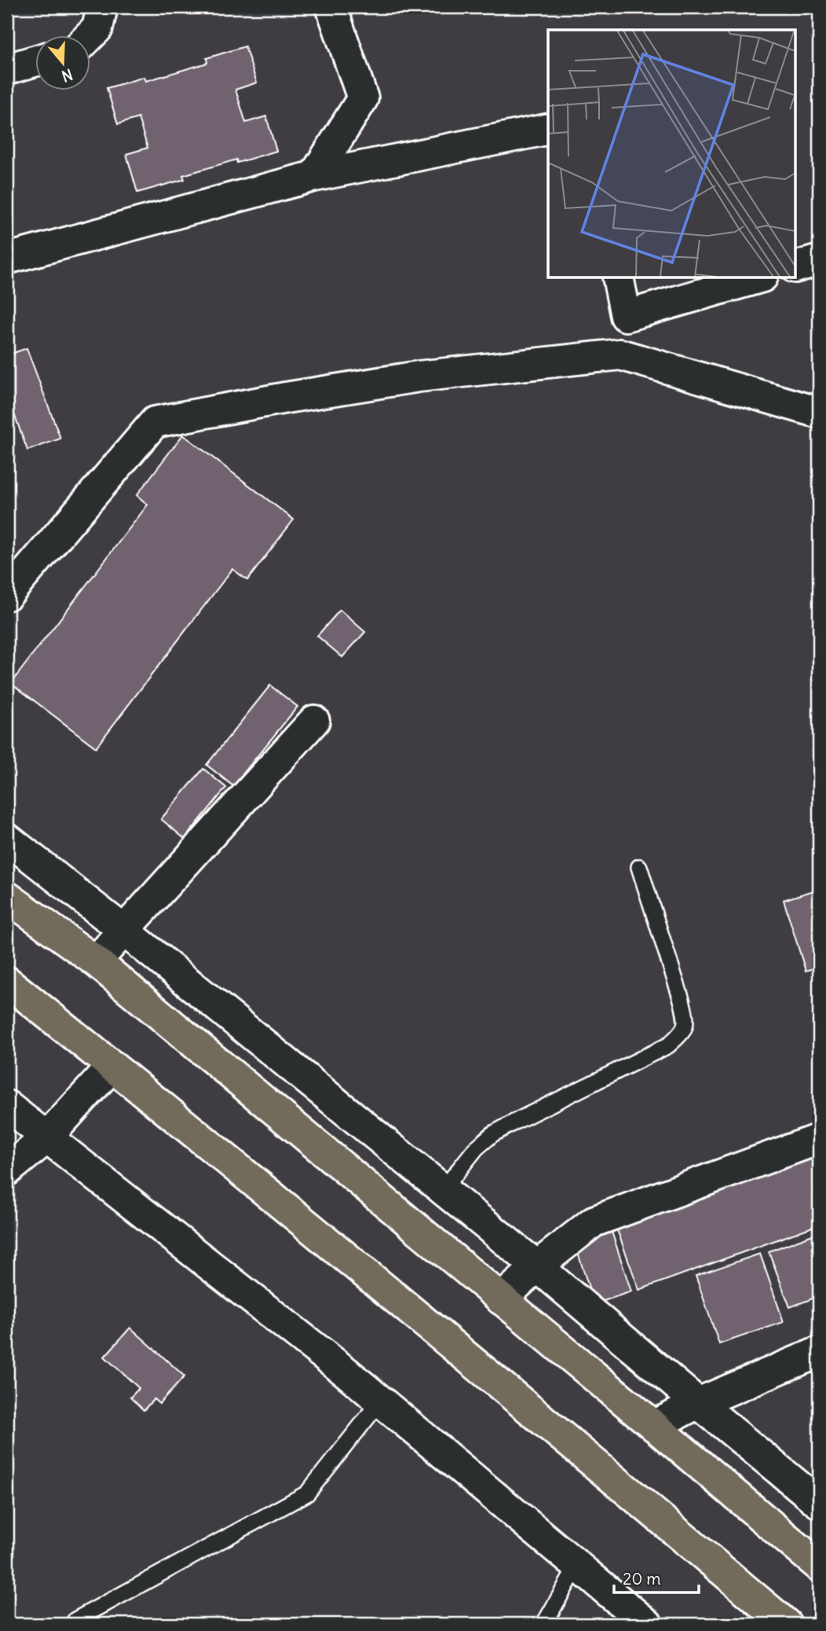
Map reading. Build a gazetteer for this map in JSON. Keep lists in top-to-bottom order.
{
  "scale_bar": "20 m",
  "north": "bottom"
}
